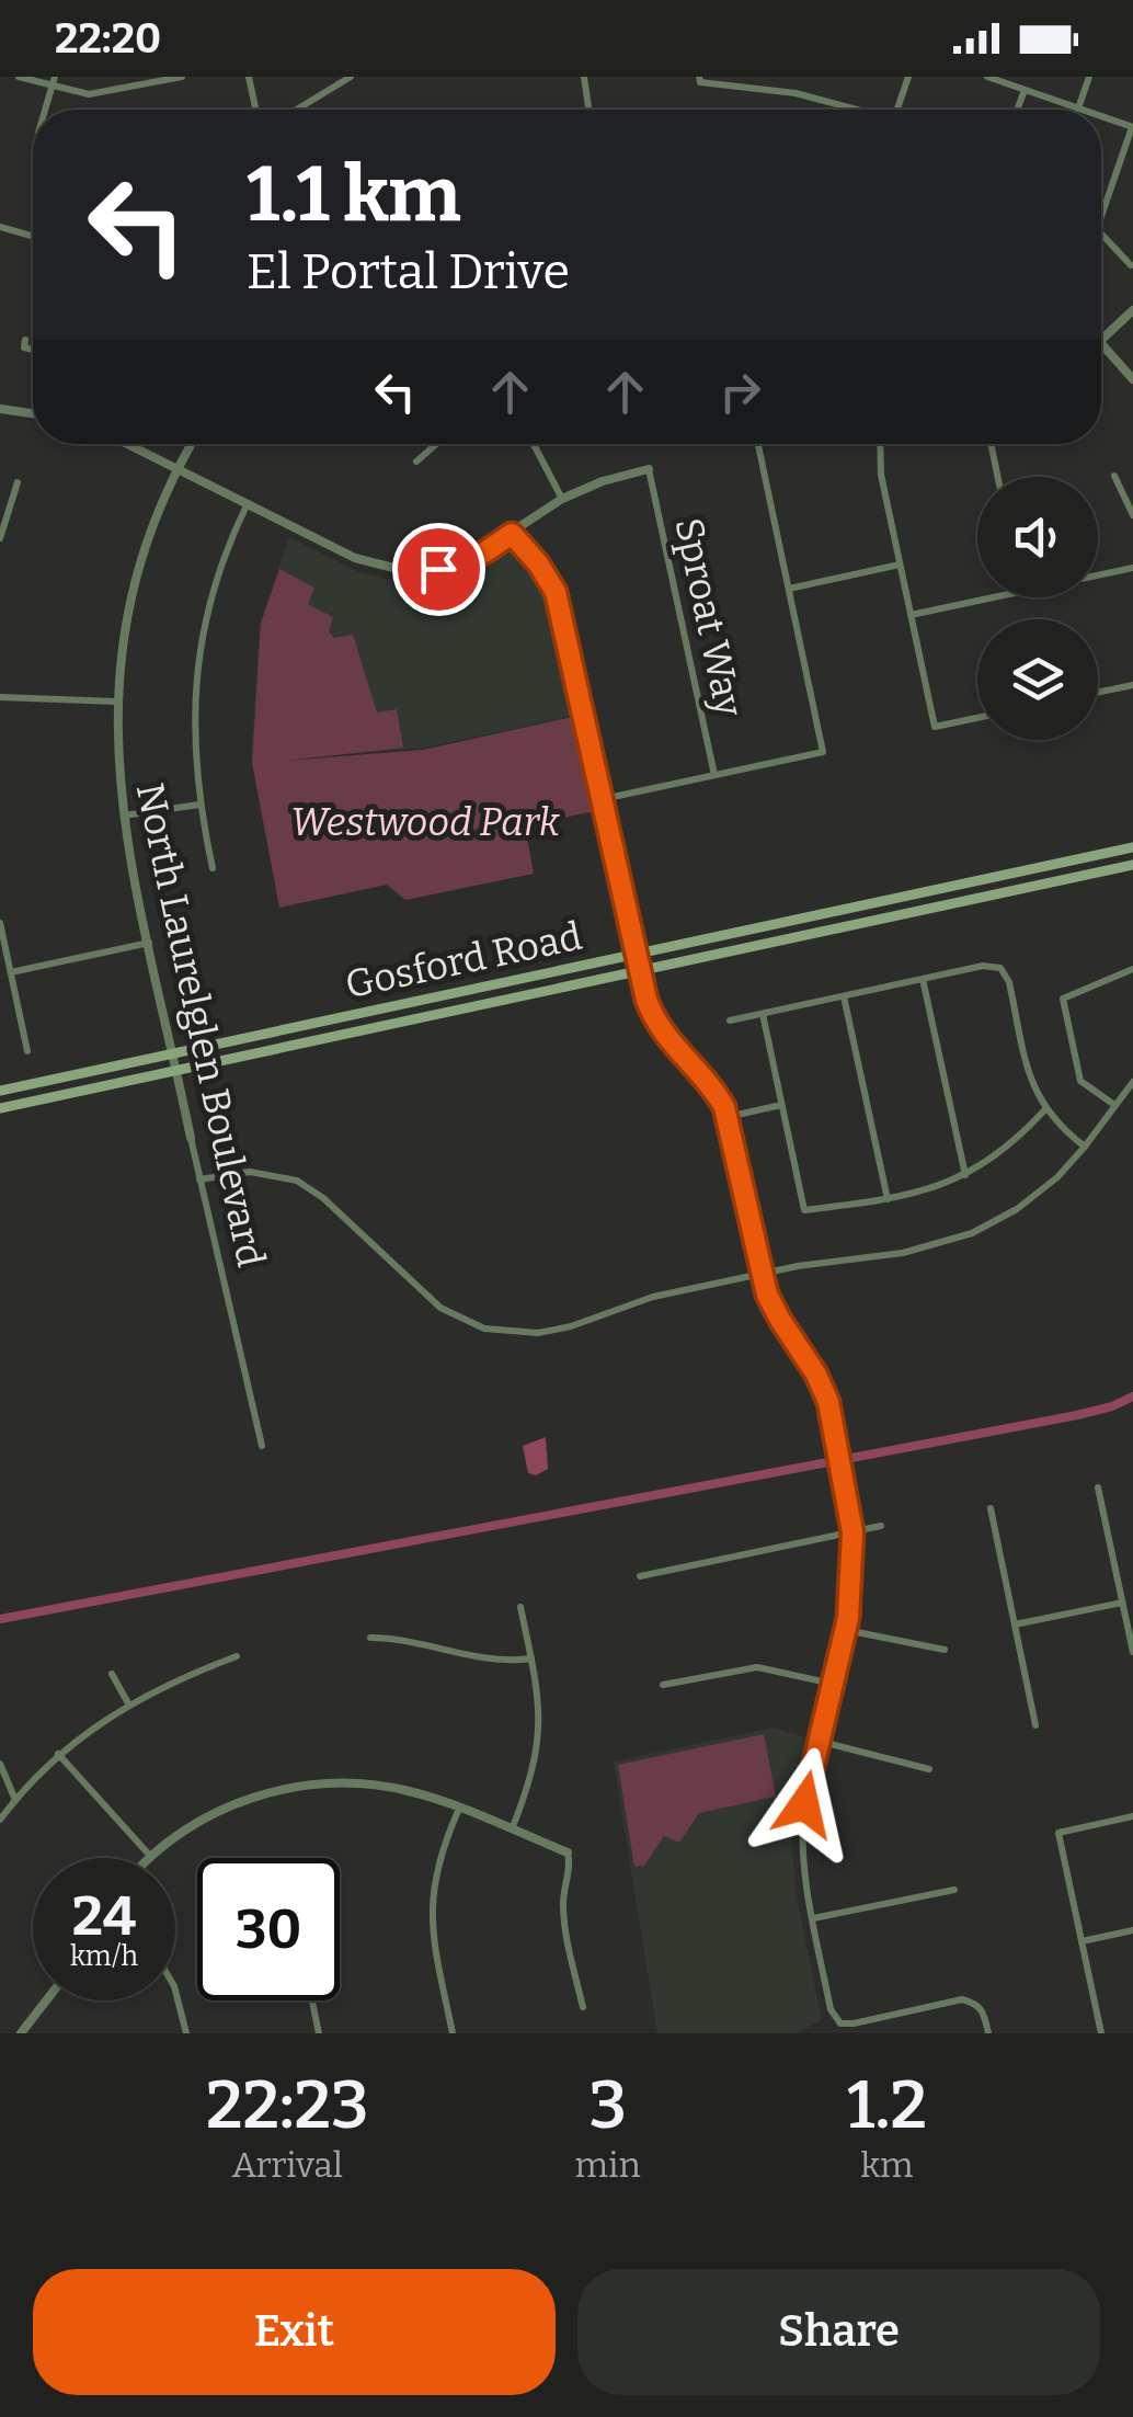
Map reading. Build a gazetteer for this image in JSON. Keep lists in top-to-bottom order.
{
  "streets": {
    "main road": ["Gosford Road"],
    "street": ["Sproat Way", "North Laurelglen Boulevard"]
  },
  "crossings": [
    ["Gosford Road", "North Laurelglen Boulevard"]
  ],
  "parks": ["Westwood Park"],
  "page": {
    "status": "22:20",
    "turn": ["1.1 km", "El Portal Drive"],
    "speed": "24 km/h",
    "limit": "30",
    "eta": [
      "22:23",
      "Arrival",
      "3",
      "min",
      "1.2",
      "km"
    ],
    "buttons": ["Exit", "Share"]
  }
}
